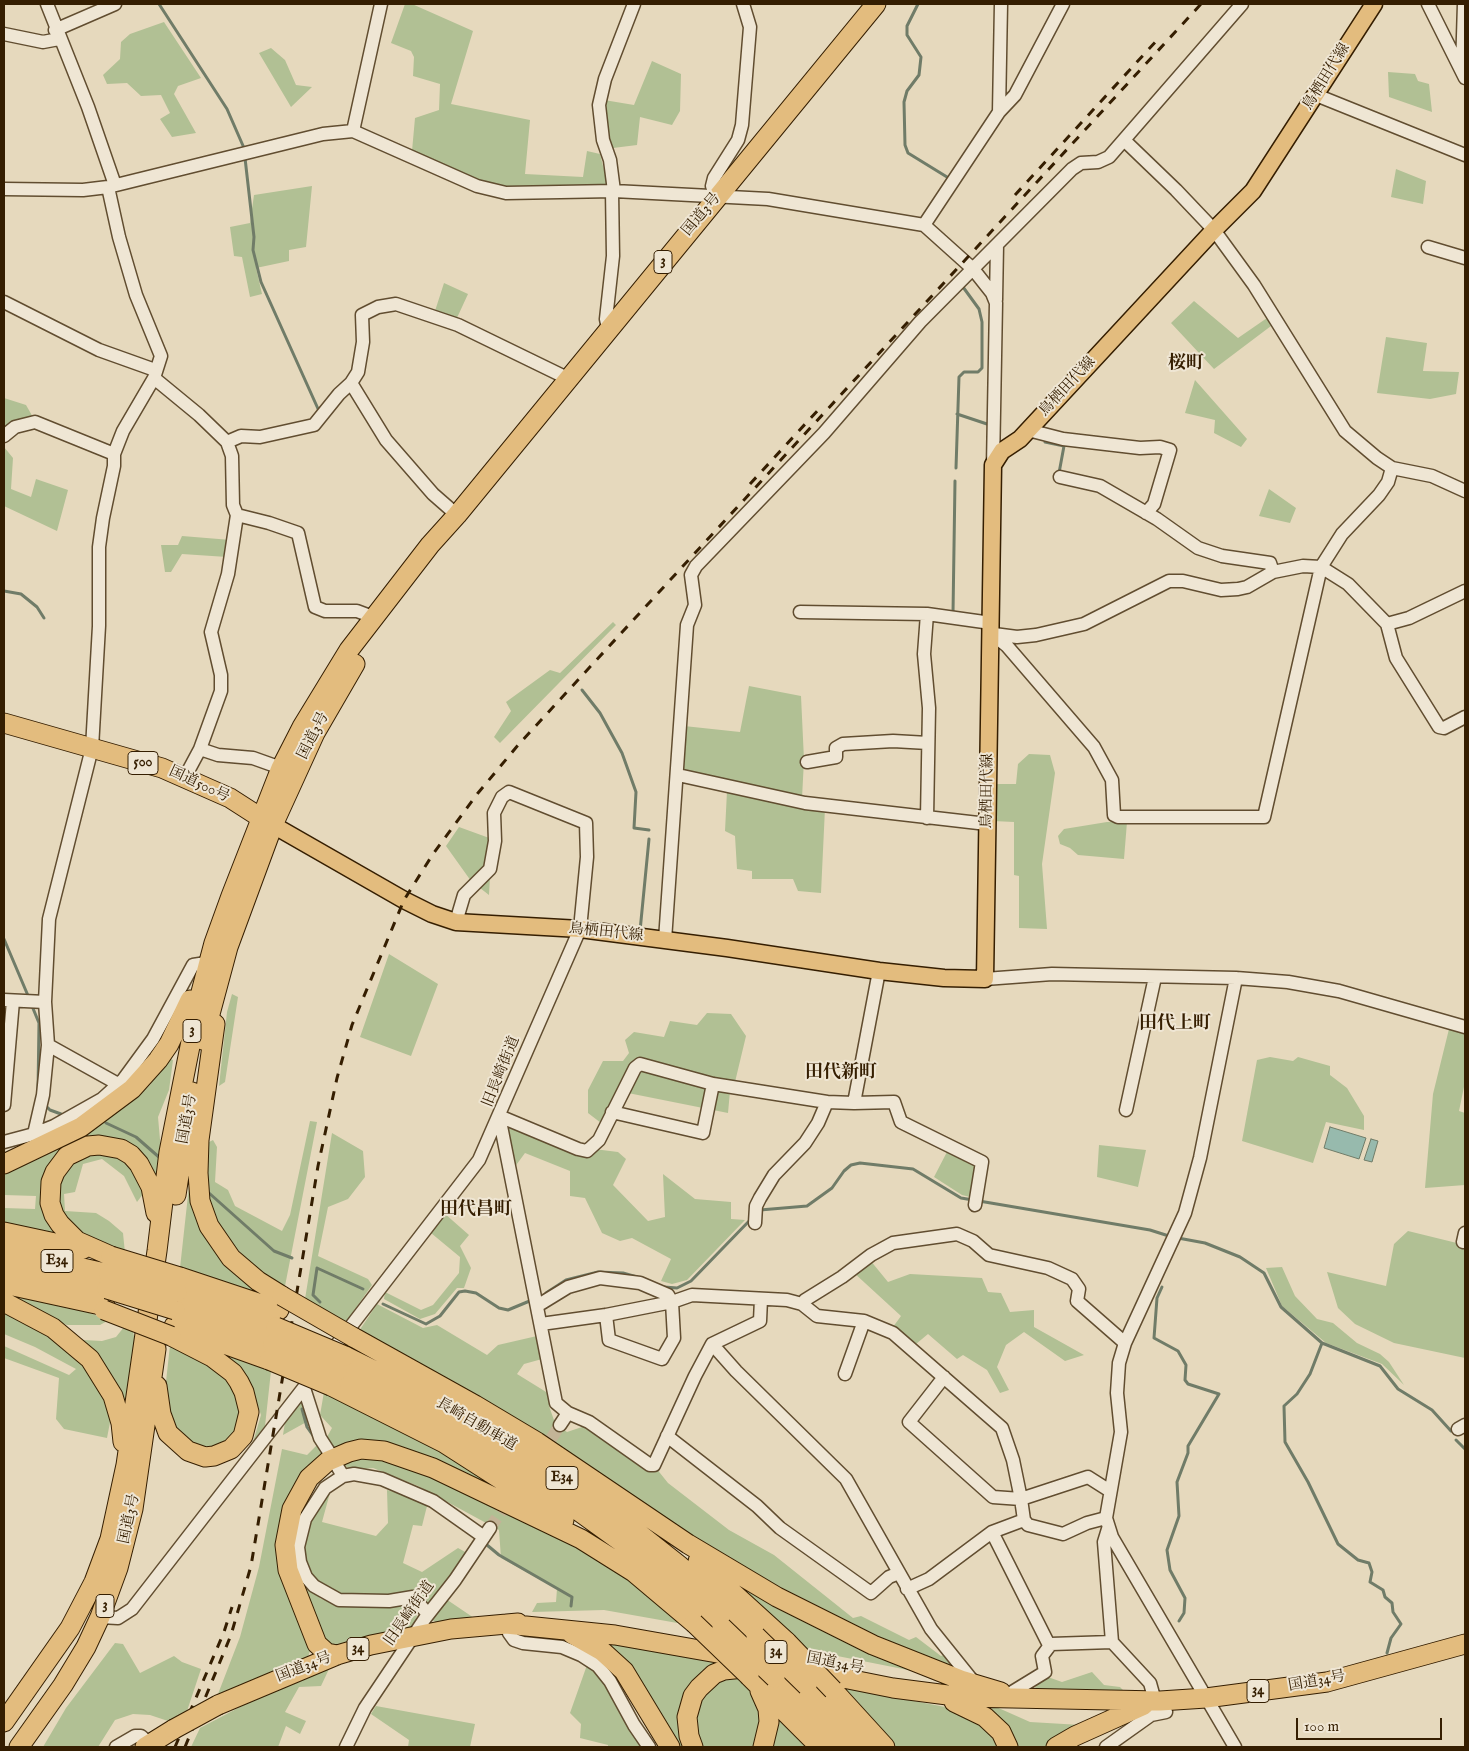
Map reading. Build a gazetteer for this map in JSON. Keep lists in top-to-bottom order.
{
  "streets": {
    "highway": [
      "国道3号",
      "3",
      "500",
      "国道500号",
      "E34",
      "長崎自動車道",
      "34",
      "国道34号"
    ],
    "main road": ["鳥栖田代線"],
    "street": ["旧長崎街道"]
  },
  "crossings": [
    ["鳥栖田代線", "国道3号"],
    ["鳥栖田代線", "国道500号"],
    ["鳥栖田代線", "旧長崎街道"],
    ["国道3号", "国道500号"],
    ["国道3号", "長崎自動車道"],
    ["旧長崎街道", "国道34号"]
  ],
  "districts": [
    "桜町",
    "田代上町",
    "田代新町",
    "田代昌町"
  ],
  "scale_bar": "100 m"
}
